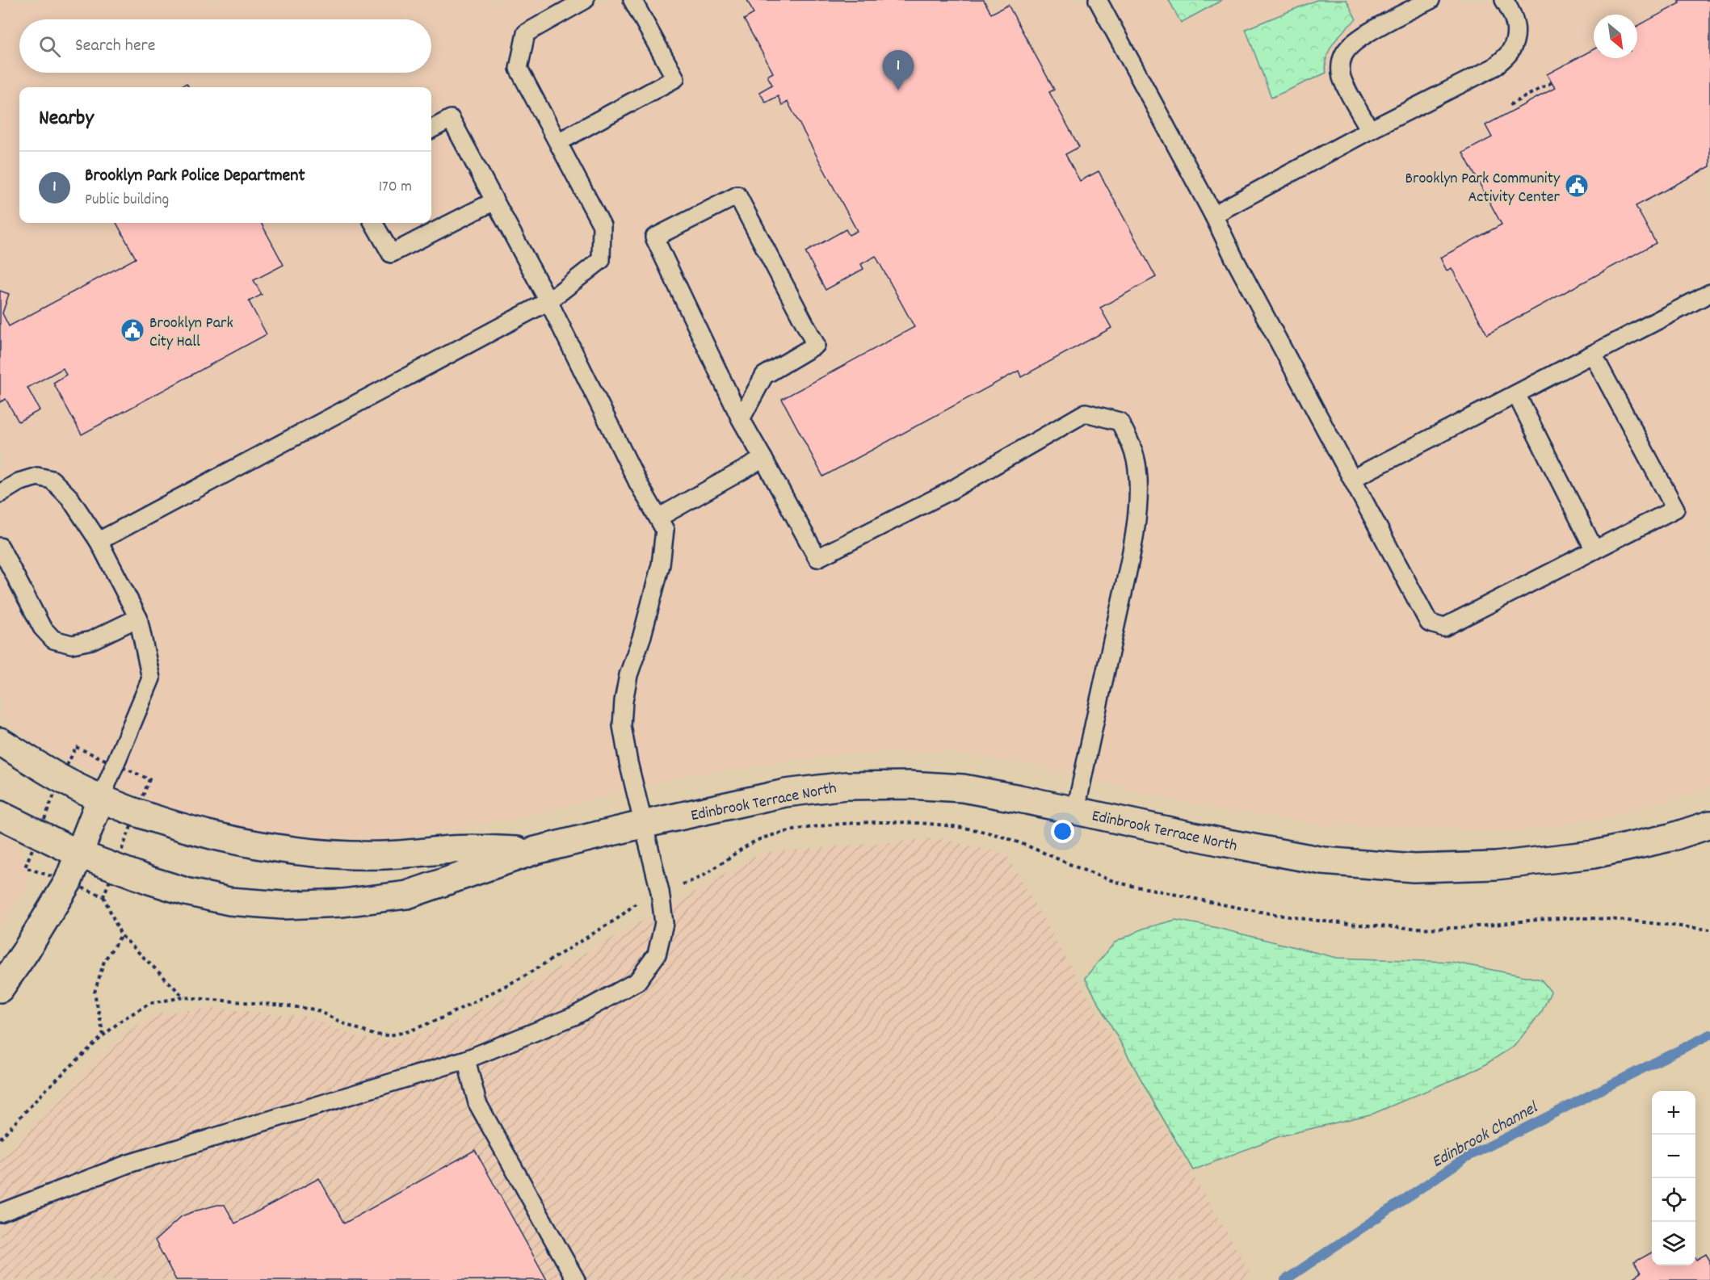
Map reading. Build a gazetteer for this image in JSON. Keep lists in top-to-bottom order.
{
  "streets": {
    "street": ["Edinbrook Terrace North"]
  },
  "water": ["Edinbrook Channel"],
  "places": {
    "public building": ["Brooklyn Park Community Activity Center", "Brooklyn Park City Hall"]
  },
  "north": "bottom right",
  "page": {
    "search": "Search here",
    "pins": "1",
    "heading": "Nearby",
    "list": [
      {
        "mark": "1",
        "name": "Brooklyn Park Police Department",
        "note": "Public building",
        "value": "170 m"
      }
    ],
    "map_buttons": ["+", "−"]
  }
}
